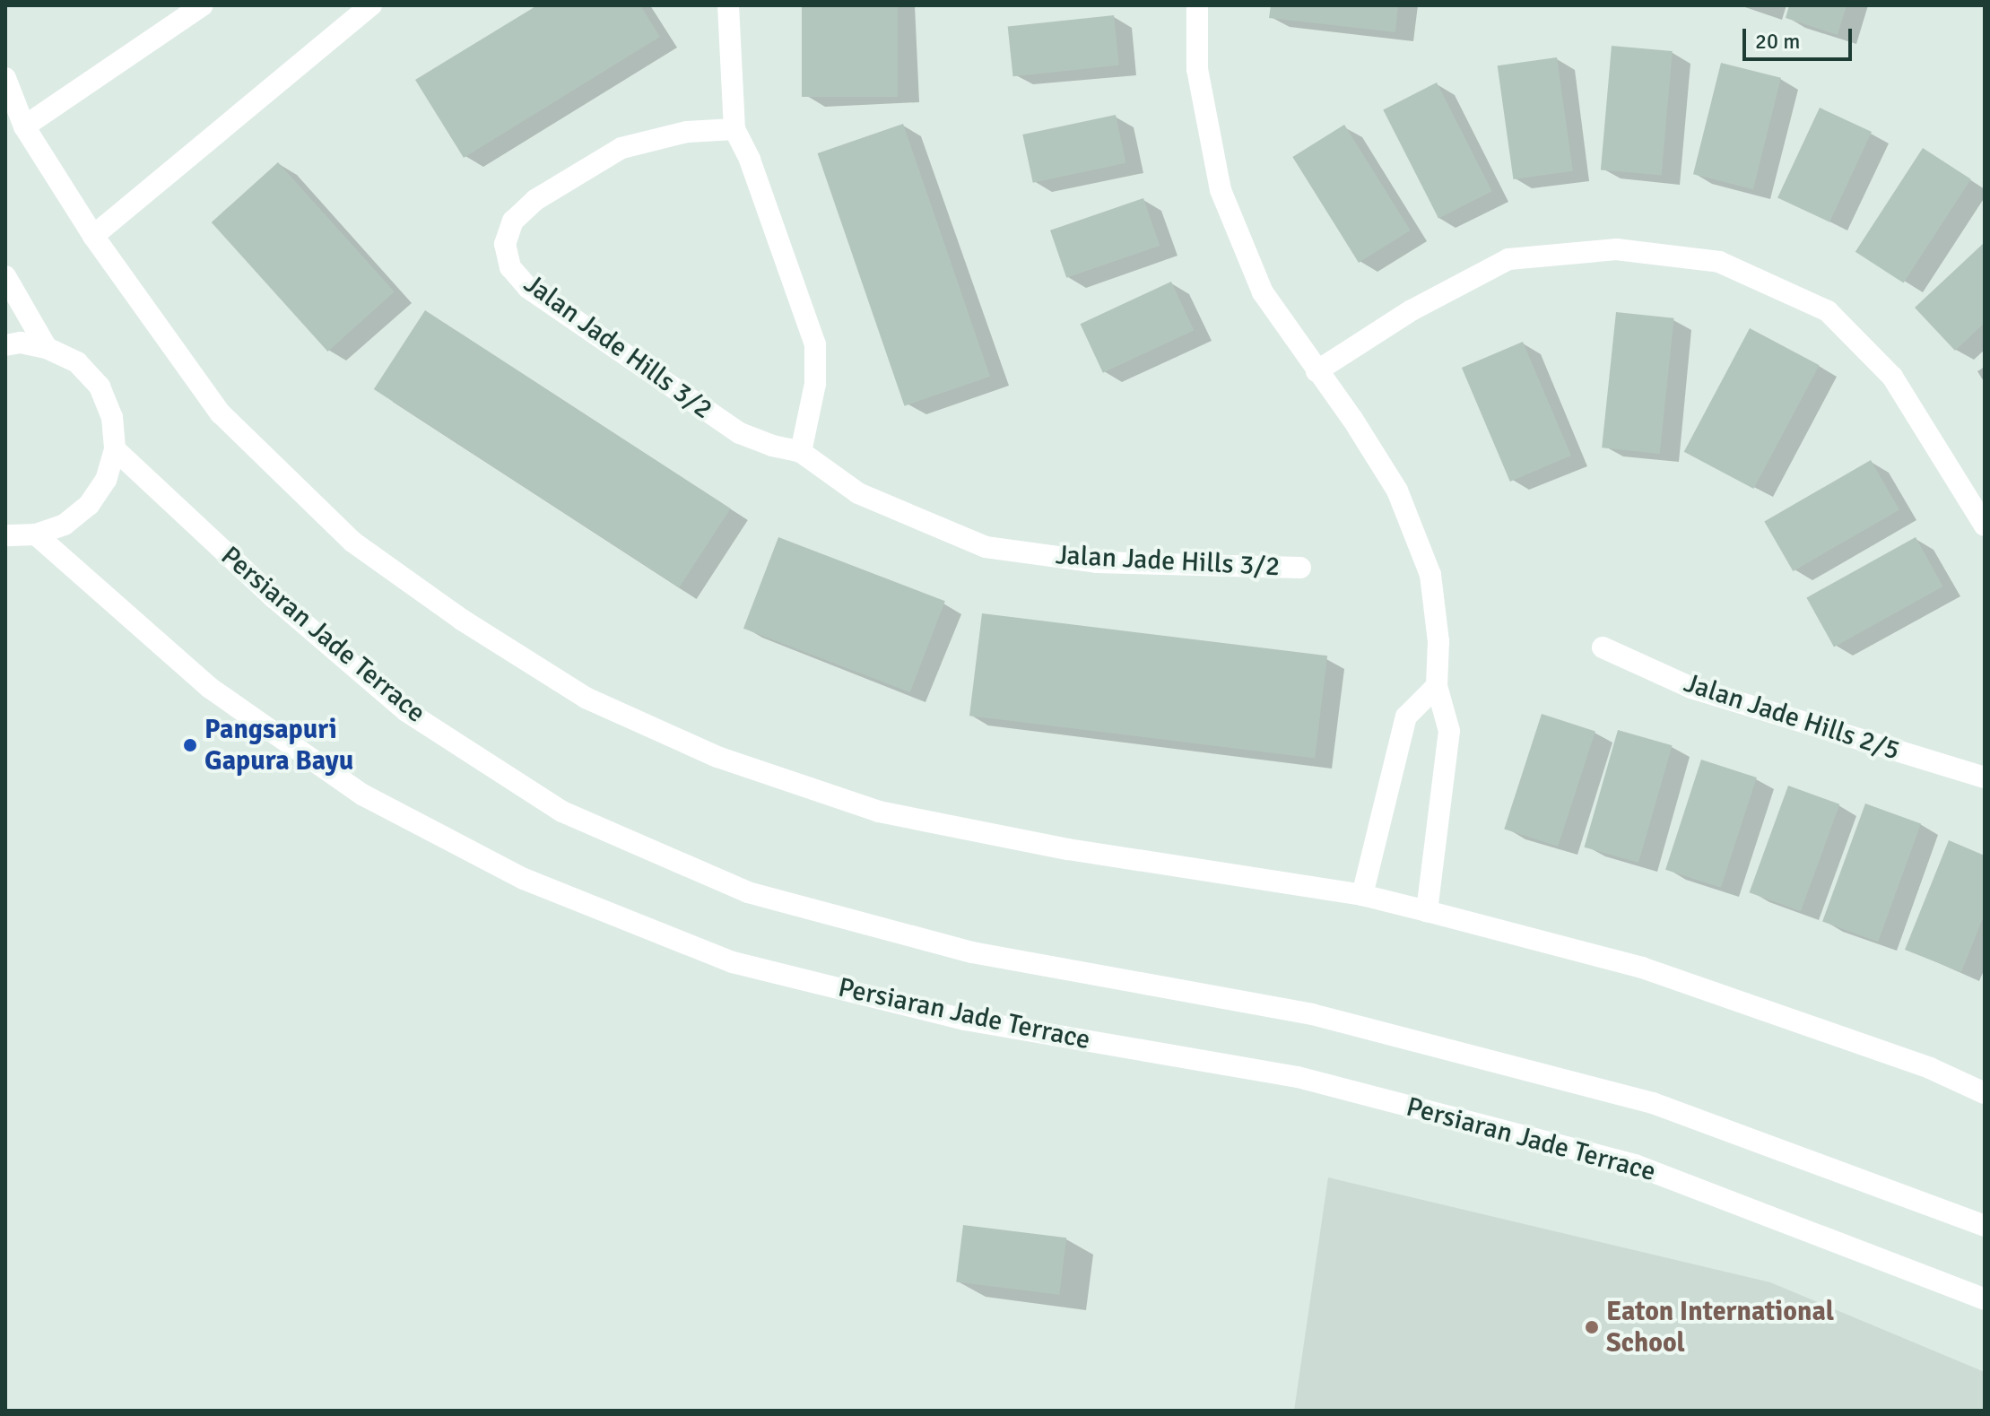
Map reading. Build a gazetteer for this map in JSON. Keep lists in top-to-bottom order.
{
  "streets": {
    "street": ["Jalan Jade Hills 3/2", "Persiaran Jade Terrace", "Jalan Jade Hills 2/5"]
  },
  "places": ["Pangsapuri Gapura Bayu", "Eaton International School"],
  "scale_bar": "20 m"
}
